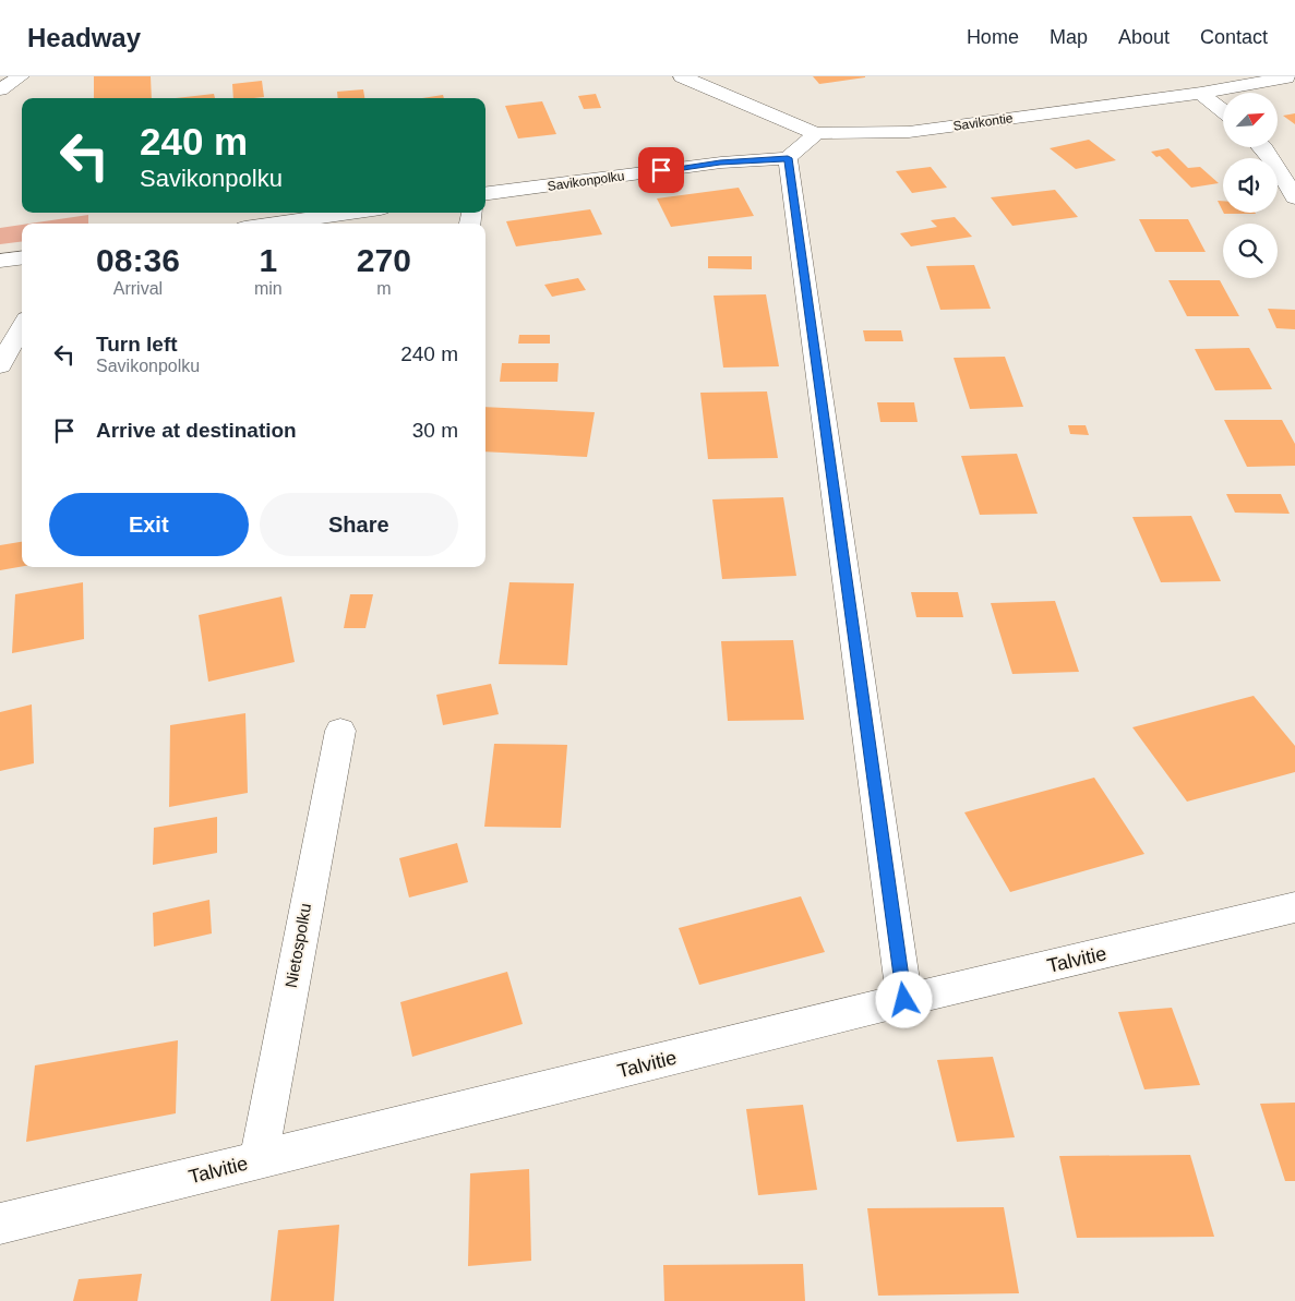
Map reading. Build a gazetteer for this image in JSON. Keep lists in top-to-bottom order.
{
  "streets": {
    "street": [
      "Savikontie",
      "Savikonpolku",
      "Nietospolku",
      "Talvitie"
    ]
  },
  "crossings": [
    ["Nietospolku", "Talvitie"]
  ],
  "north": "top right",
  "page": {
    "header": "Headway",
    "nav": [
      "Home",
      "Map",
      "About",
      "Contact"
    ],
    "turn": ["240 m", "Savikonpolku"],
    "eta": [
      "08:36",
      "Arrival",
      "1",
      "min",
      "270",
      "m"
    ],
    "list": [
      {
        "name": "Turn left",
        "note": "Savikonpolku",
        "value": "240 m"
      },
      {
        "name": "Arrive at destination",
        "value": "30 m"
      }
    ],
    "buttons": ["Exit", "Share"]
  }
}
